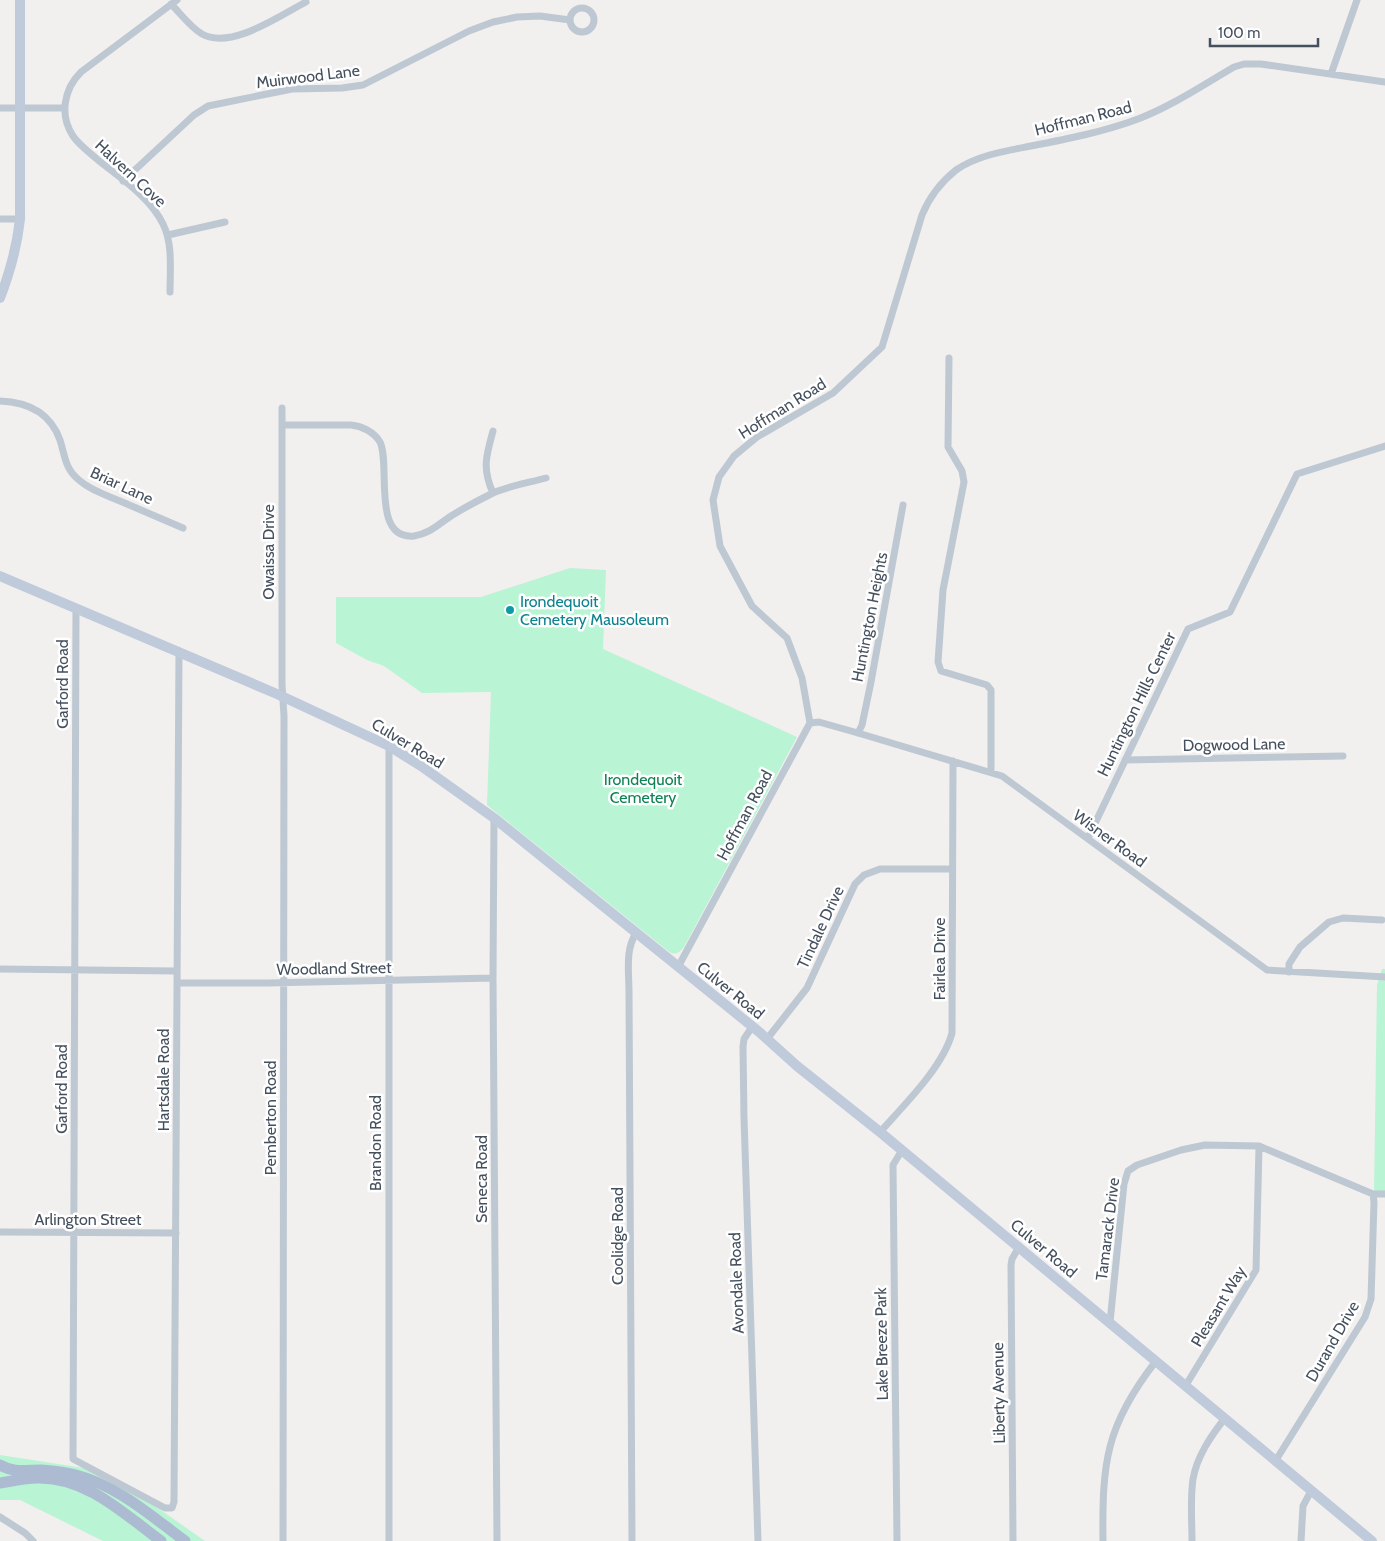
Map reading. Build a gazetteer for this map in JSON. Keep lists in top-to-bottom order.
{
  "streets": {
    "main road": ["Culver Road"],
    "street": [
      "Muirwood Lane",
      "Hoffman Road",
      "Halvern Cove",
      "Briar Lane",
      "Owaissa Drive",
      "Huntington Heights",
      "Garford Road",
      "Huntington Hills Center",
      "Dogwood Lane",
      "Wisner Road",
      "Tindale Drive",
      "Fairlea Drive",
      "Woodland Street",
      "Hartsdale Road",
      "Pemberton Road",
      "Brandon Road",
      "Seneca Road",
      "Arlington Street",
      "Tamarack Drive",
      "Coolidge Road",
      "Avondale Road",
      "Pleasant Way",
      "Durand Drive",
      "Lake Breeze Park",
      "Liberty Avenue"
    ]
  },
  "crossings": [
    ["Muirwood Lane", "Halvern Cove"],
    ["Hoffman Road", "Culver Road"],
    ["Hoffman Road", "Wisner Road"],
    ["Owaissa Drive", "Culver Road"],
    ["Owaissa Drive", "Pemberton Road"],
    ["Huntington Heights", "Wisner Road"],
    ["Garford Road", "Culver Road"],
    ["Garford Road", "Hartsdale Road"],
    ["Garford Road", "Arlington Street"],
    ["Huntington Hills Center", "Dogwood Lane"],
    ["Huntington Hills Center", "Wisner Road"],
    ["Culver Road", "Tindale Drive"],
    ["Culver Road", "Fairlea Drive"],
    ["Culver Road", "Hartsdale Road"],
    ["Culver Road", "Pemberton Road"],
    ["Culver Road", "Brandon Road"],
    ["Culver Road", "Seneca Road"],
    ["Culver Road", "Tamarack Drive"],
    ["Culver Road", "Coolidge Road"],
    ["Culver Road", "Avondale Road"],
    ["Culver Road", "Pleasant Way"],
    ["Culver Road", "Durand Drive"],
    ["Culver Road", "Lake Breeze Park"],
    ["Culver Road", "Liberty Avenue"],
    ["Wisner Road", "Fairlea Drive"],
    ["Tindale Drive", "Fairlea Drive"],
    ["Woodland Street", "Hartsdale Road"],
    ["Woodland Street", "Pemberton Road"],
    ["Woodland Street", "Brandon Road"],
    ["Woodland Street", "Seneca Road"],
    ["Hartsdale Road", "Arlington Street"],
    ["Tamarack Drive", "Pleasant Way"],
    ["Tamarack Drive", "Durand Drive"]
  ],
  "parks": ["Irondequoit Cemetery"],
  "places": ["Irondequoit Cemetery Mausoleum"],
  "scale_bar": "100 m"
}
